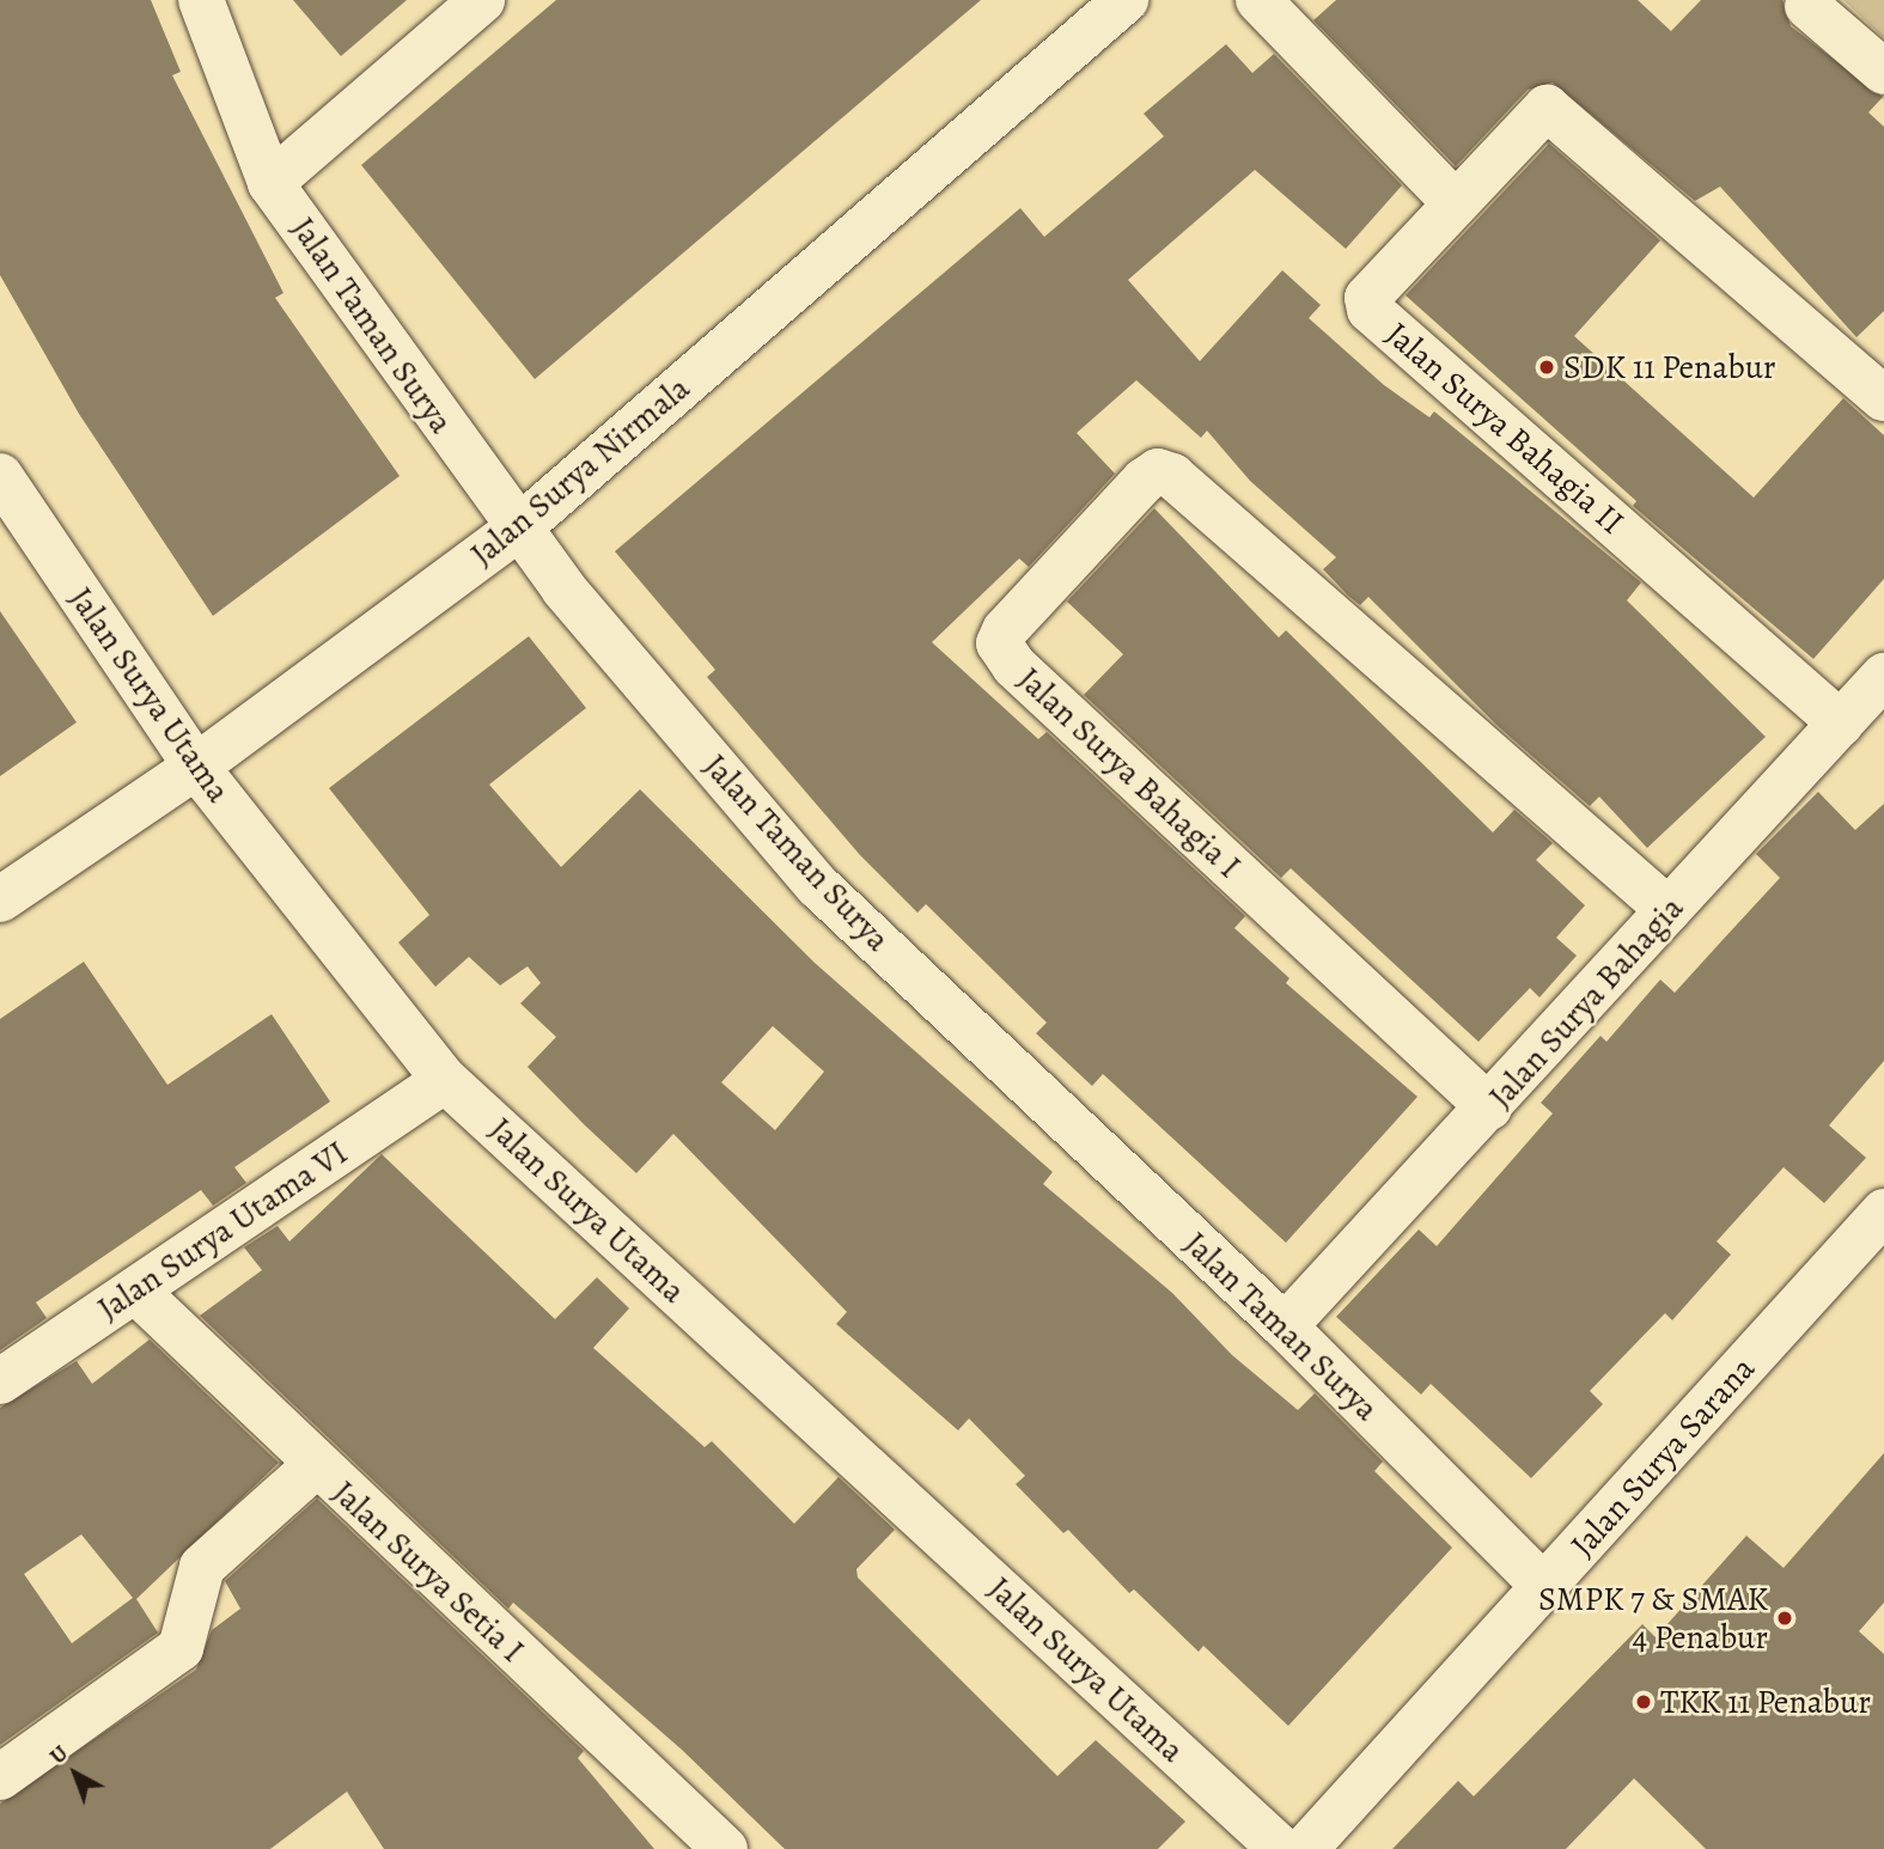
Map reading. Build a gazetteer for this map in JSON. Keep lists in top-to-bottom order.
{
  "streets": {
    "street": [
      "Jalan Taman Surya",
      "Jalan Surya Bahagia II",
      "Jalan Surya Nirmala",
      "Jalan Surya Utama",
      "Jalan Surya Bahagia I",
      "Jalan Surya Bahagia",
      "Jalan Surya Utama VI",
      "Jalan Surya Sarana",
      "Jalan Surya Setia I"
    ]
  },
  "crossings": [
    ["Jalan Taman Surya", "Jalan Surya Nirmala"],
    ["Jalan Taman Surya", "Jalan Surya Bahagia"],
    ["Jalan Taman Surya", "Jalan Surya Sarana"],
    ["Jalan Surya Bahagia II", "Jalan Surya Bahagia"],
    ["Jalan Surya Nirmala", "Jalan Surya Utama"],
    ["Jalan Surya Utama", "Jalan Surya Utama VI"],
    ["Jalan Surya Bahagia I", "Jalan Surya Bahagia"],
    ["Jalan Surya Utama VI", "Jalan Surya Setia I"]
  ],
  "places": ["SDK 11 Penabur", "SMPK 7 & SMAK 4 Penabur", "TKK 11 Penabur"],
  "north": "top left"
}
